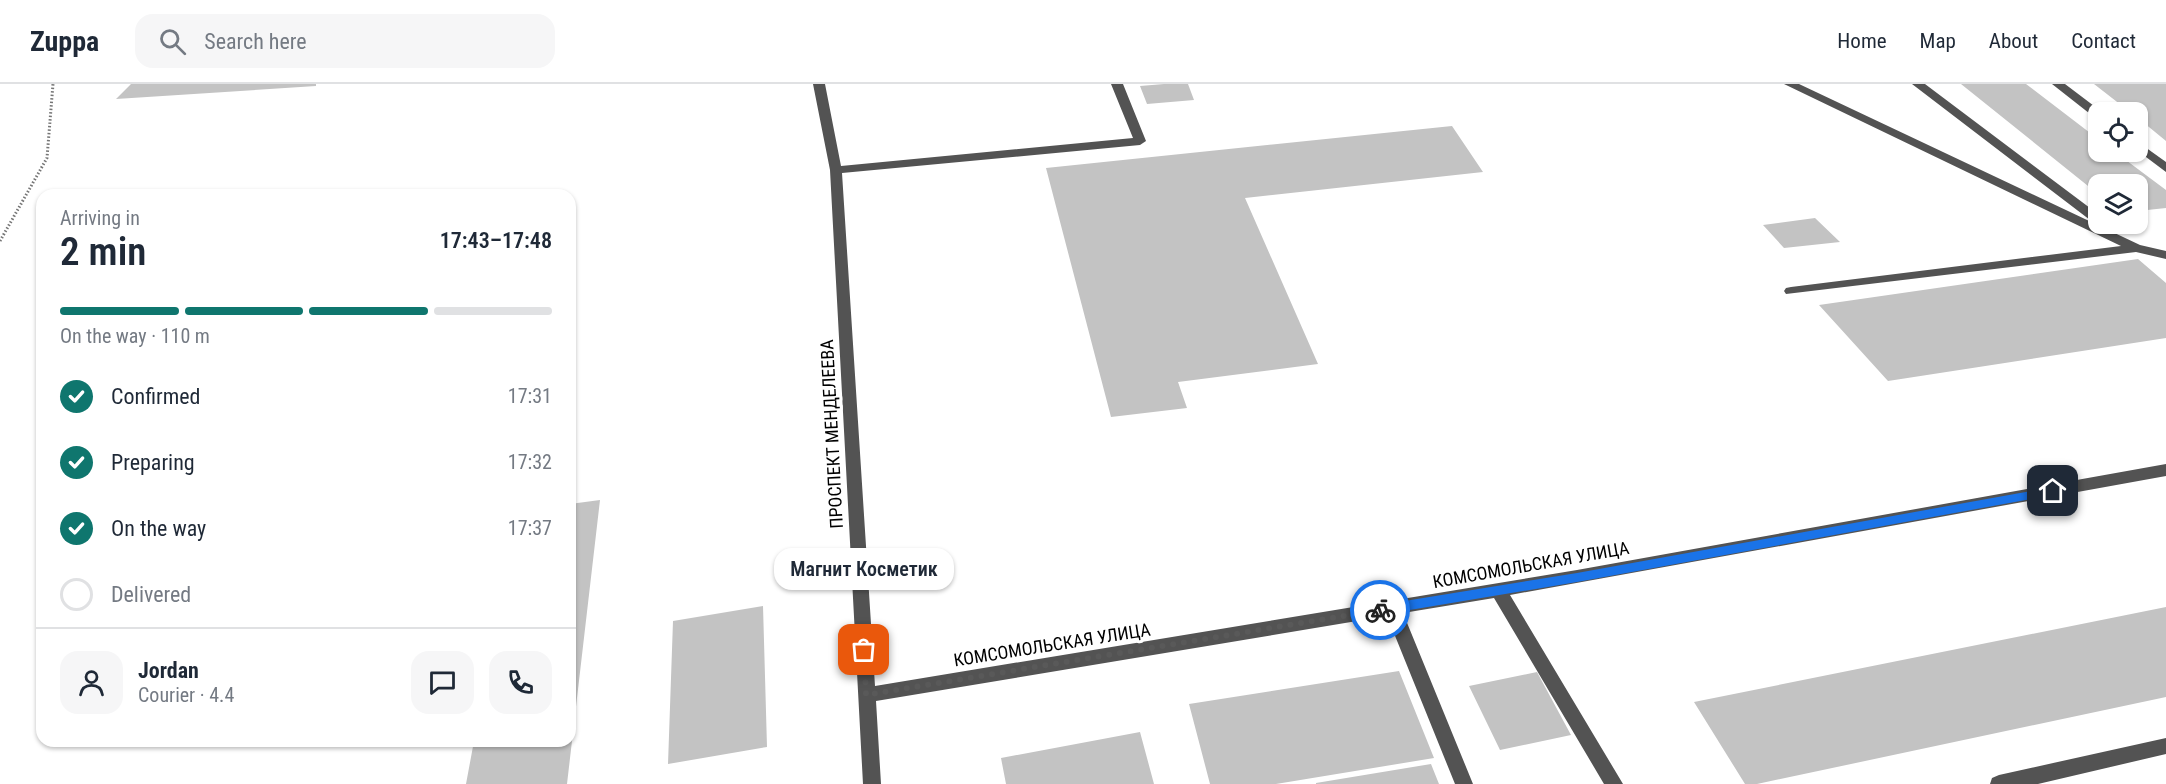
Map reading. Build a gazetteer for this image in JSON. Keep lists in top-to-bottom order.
{
  "streets": {
    "street": ["ПРОСПЕКТ МЕНДЕЛЕЕВА", "КОМСОМОЛЬСКАЯ УЛИЦА"]
  },
  "crossings": [
    ["ПРОСПЕКТ МЕНДЕЛЕЕВА", "КОМСОМОЛЬСКАЯ УЛИЦА"]
  ],
  "places": ["Магнит Косметик"],
  "page": {
    "header": "Zuppa",
    "search": "Search here",
    "nav": [
      "Home",
      "Map",
      "About",
      "Contact"
    ],
    "heading": ["2 min", "Arriving in", "17:43–17:48"],
    "panel": ["Jordan", "Courier · 4.4"],
    "bar": "On the way · 110 m",
    "list": [
      ["Confirmed", "17:31"],
      ["Preparing", "17:32"],
      ["On the way", "17:37"],
      "Delivered"
    ],
    "bubble": "Магнит Косметик"
  }
}
